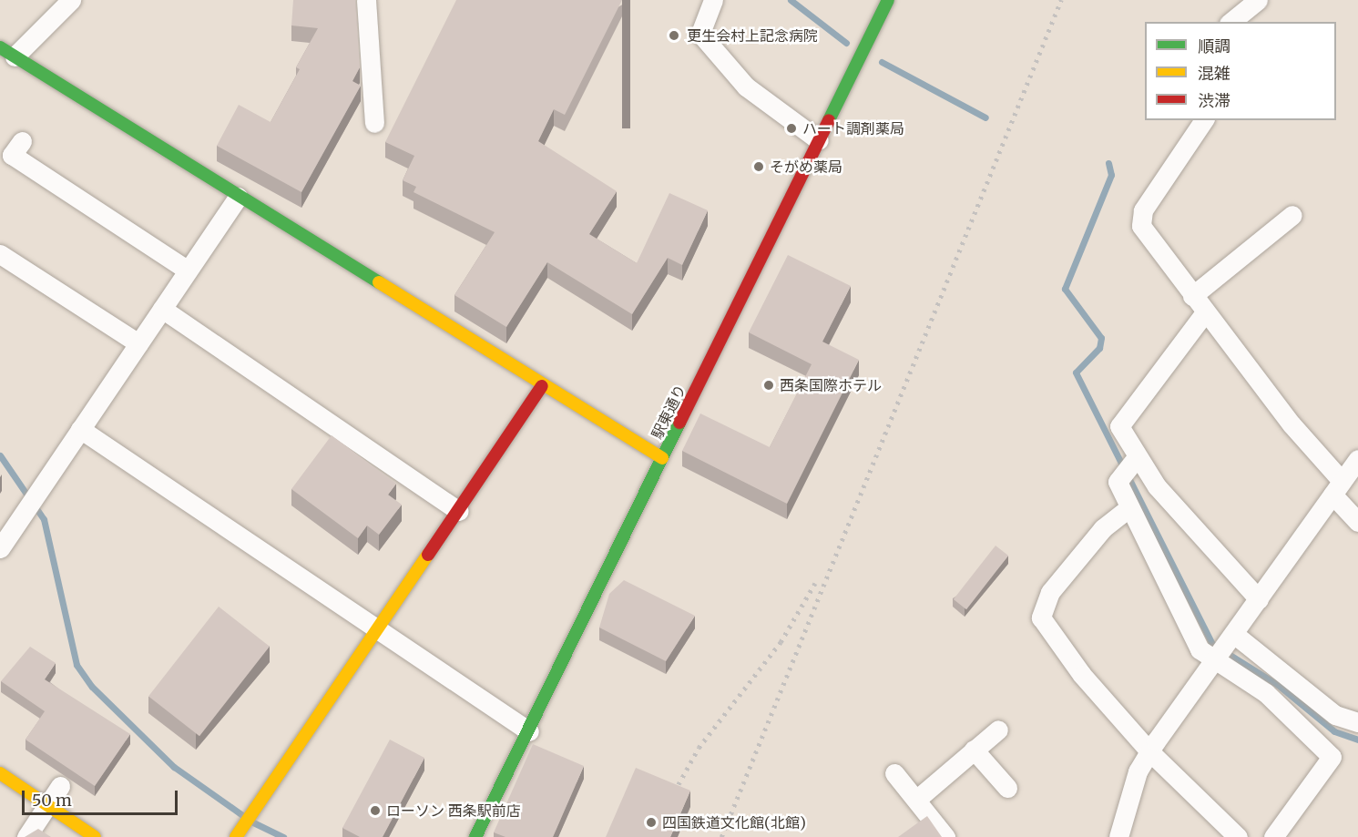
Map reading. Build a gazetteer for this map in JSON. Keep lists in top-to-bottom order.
{
  "streets": {
    "street": ["駅東通り"]
  },
  "places": [
    "更生会村上記念病院",
    "ハート調剤薬局",
    "そがめ薬局",
    "西条国際ホテル",
    "ローソン 西条駅前店",
    "四国鉄道文化館(北館)"
  ],
  "legend": ["順調", "混雑", "渋滞"],
  "scale_bar": "50 m"
}
